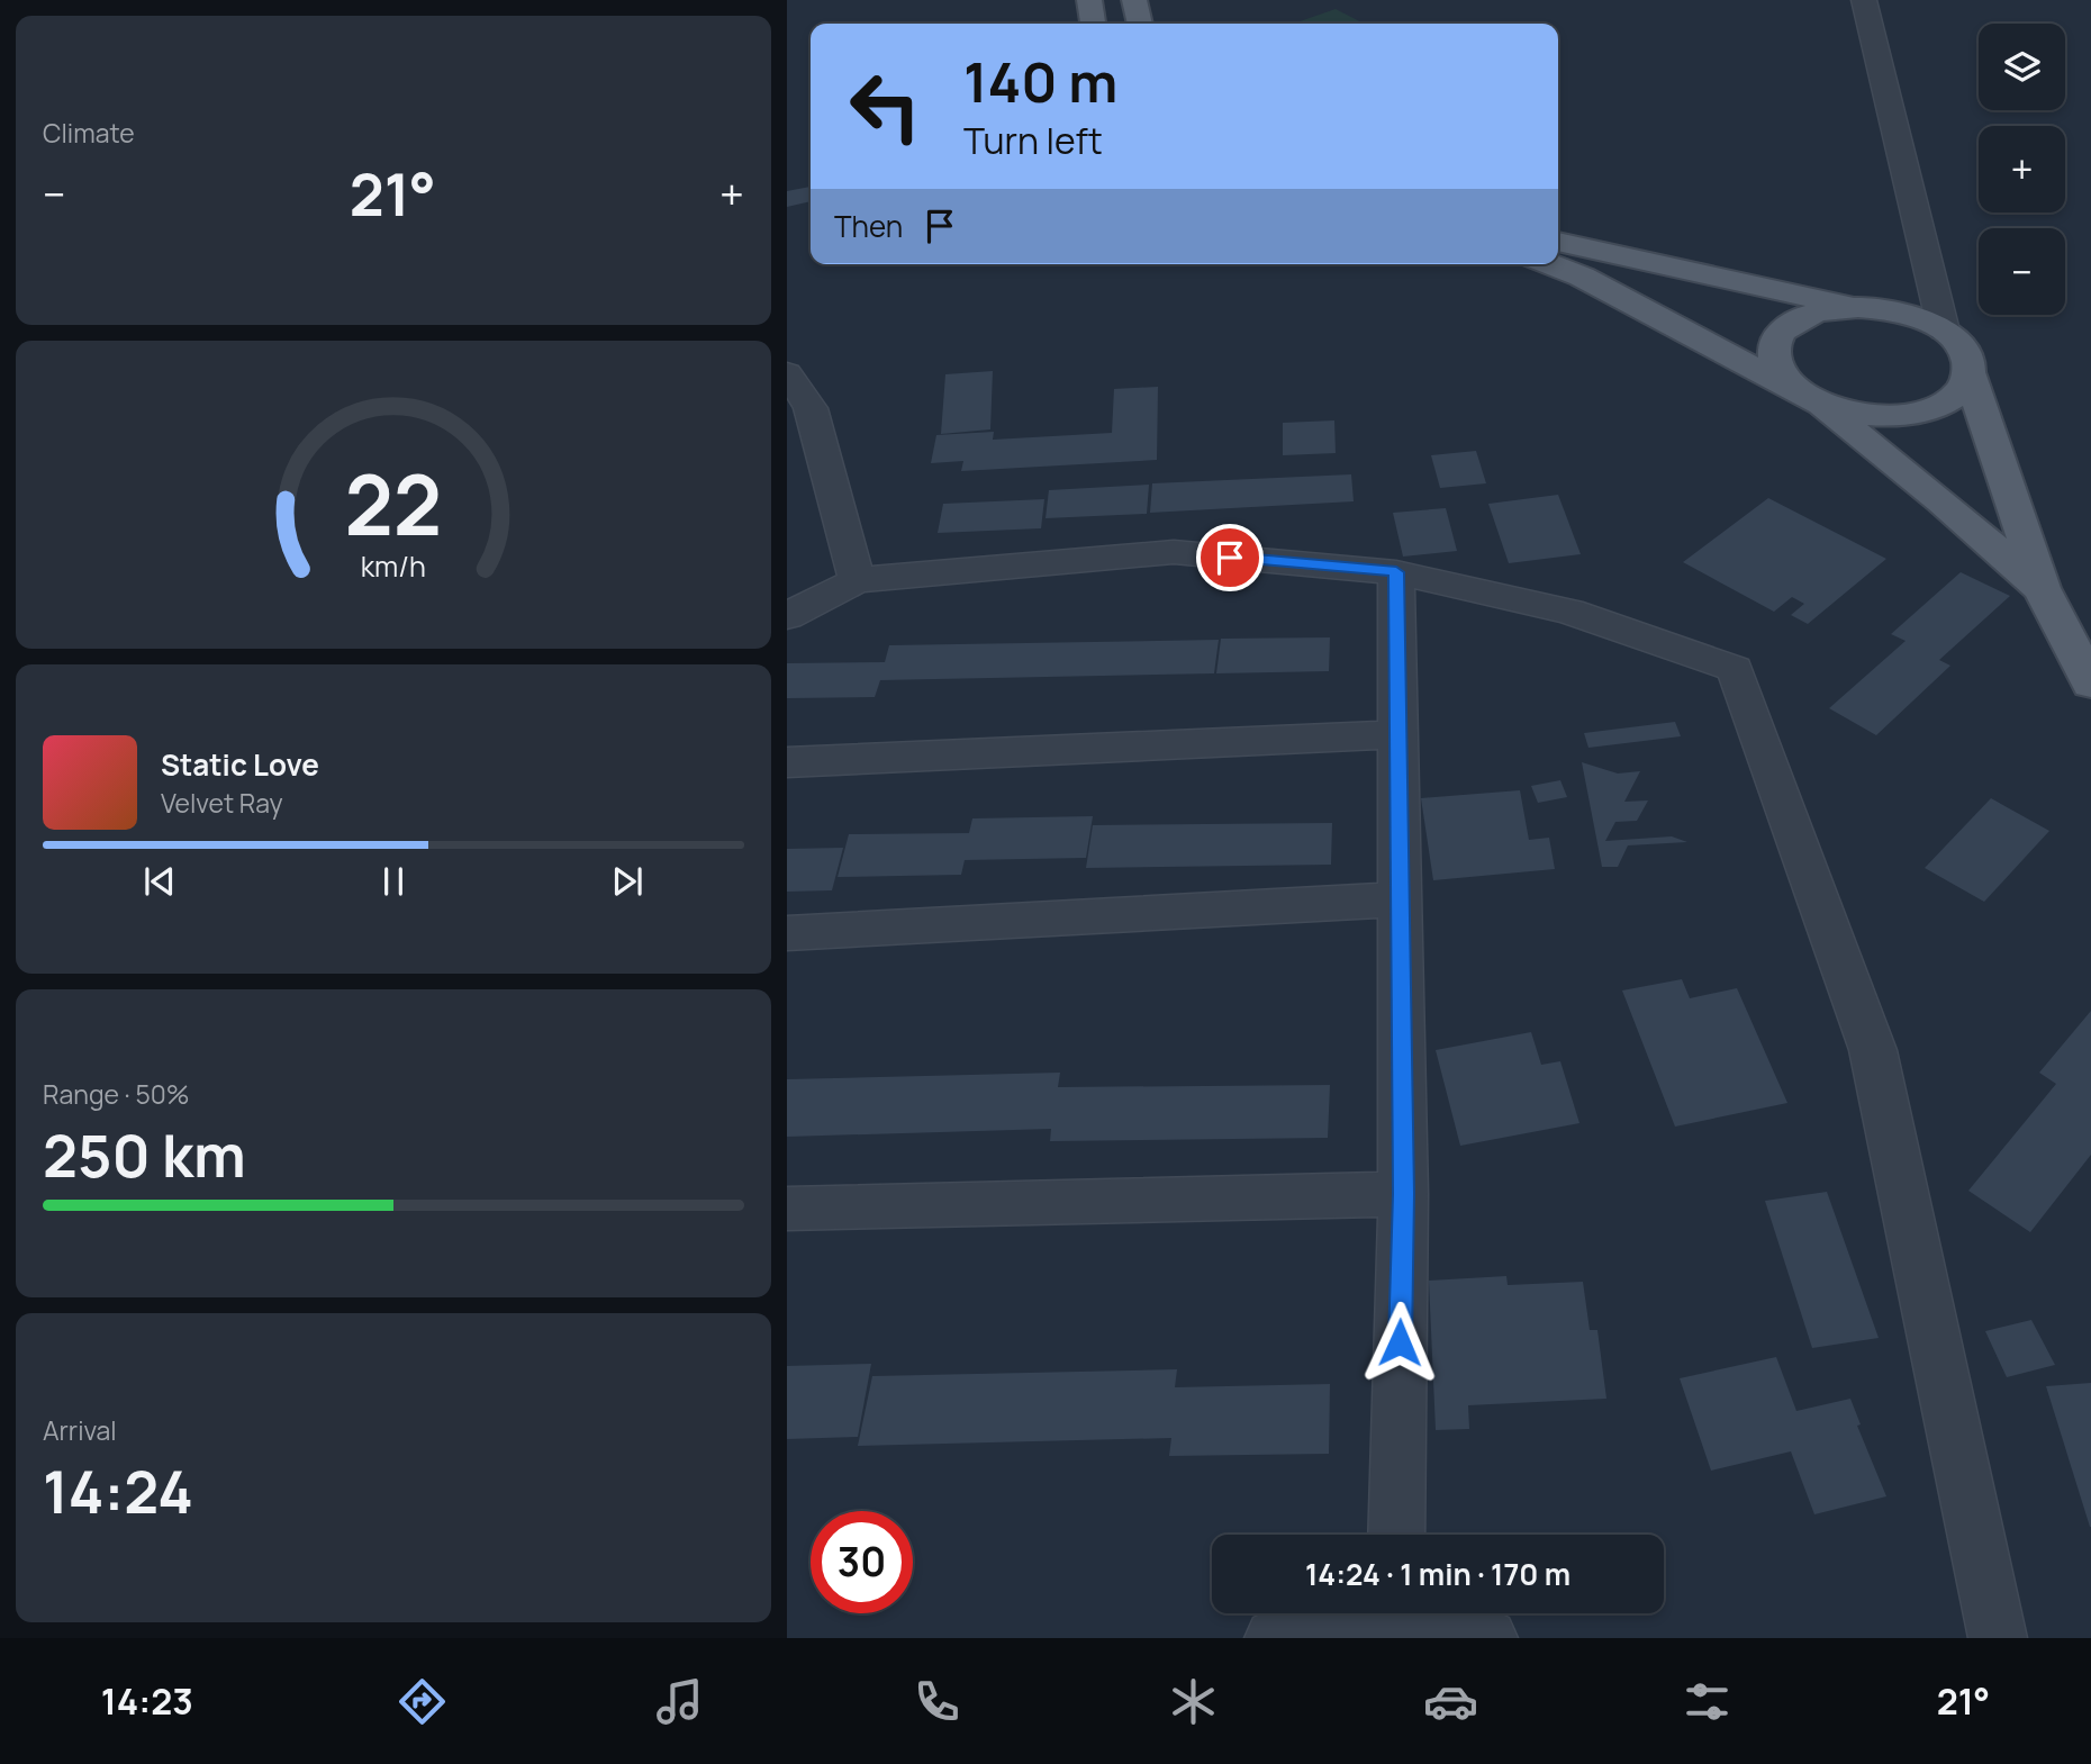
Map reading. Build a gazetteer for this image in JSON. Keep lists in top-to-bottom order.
{
  "page": {
    "tile": [
      "Climate",
      ["Range · 50%", "250 km"],
      ["Arrival", "14:24"]
    ],
    "map_buttons": ["+", "−"],
    "turn": ["140 m", "Turn left"],
    "heat": ["−", "21°", "+"],
    "then": "Then",
    "song": ["Static Love", "Velvet Ray"],
    "limit": "30",
    "trip": "14:24 · 1 min · 170 m",
    "tabs": ["14:23", "21°"],
    "gauge": ["22", "km/h"]
  }
}
